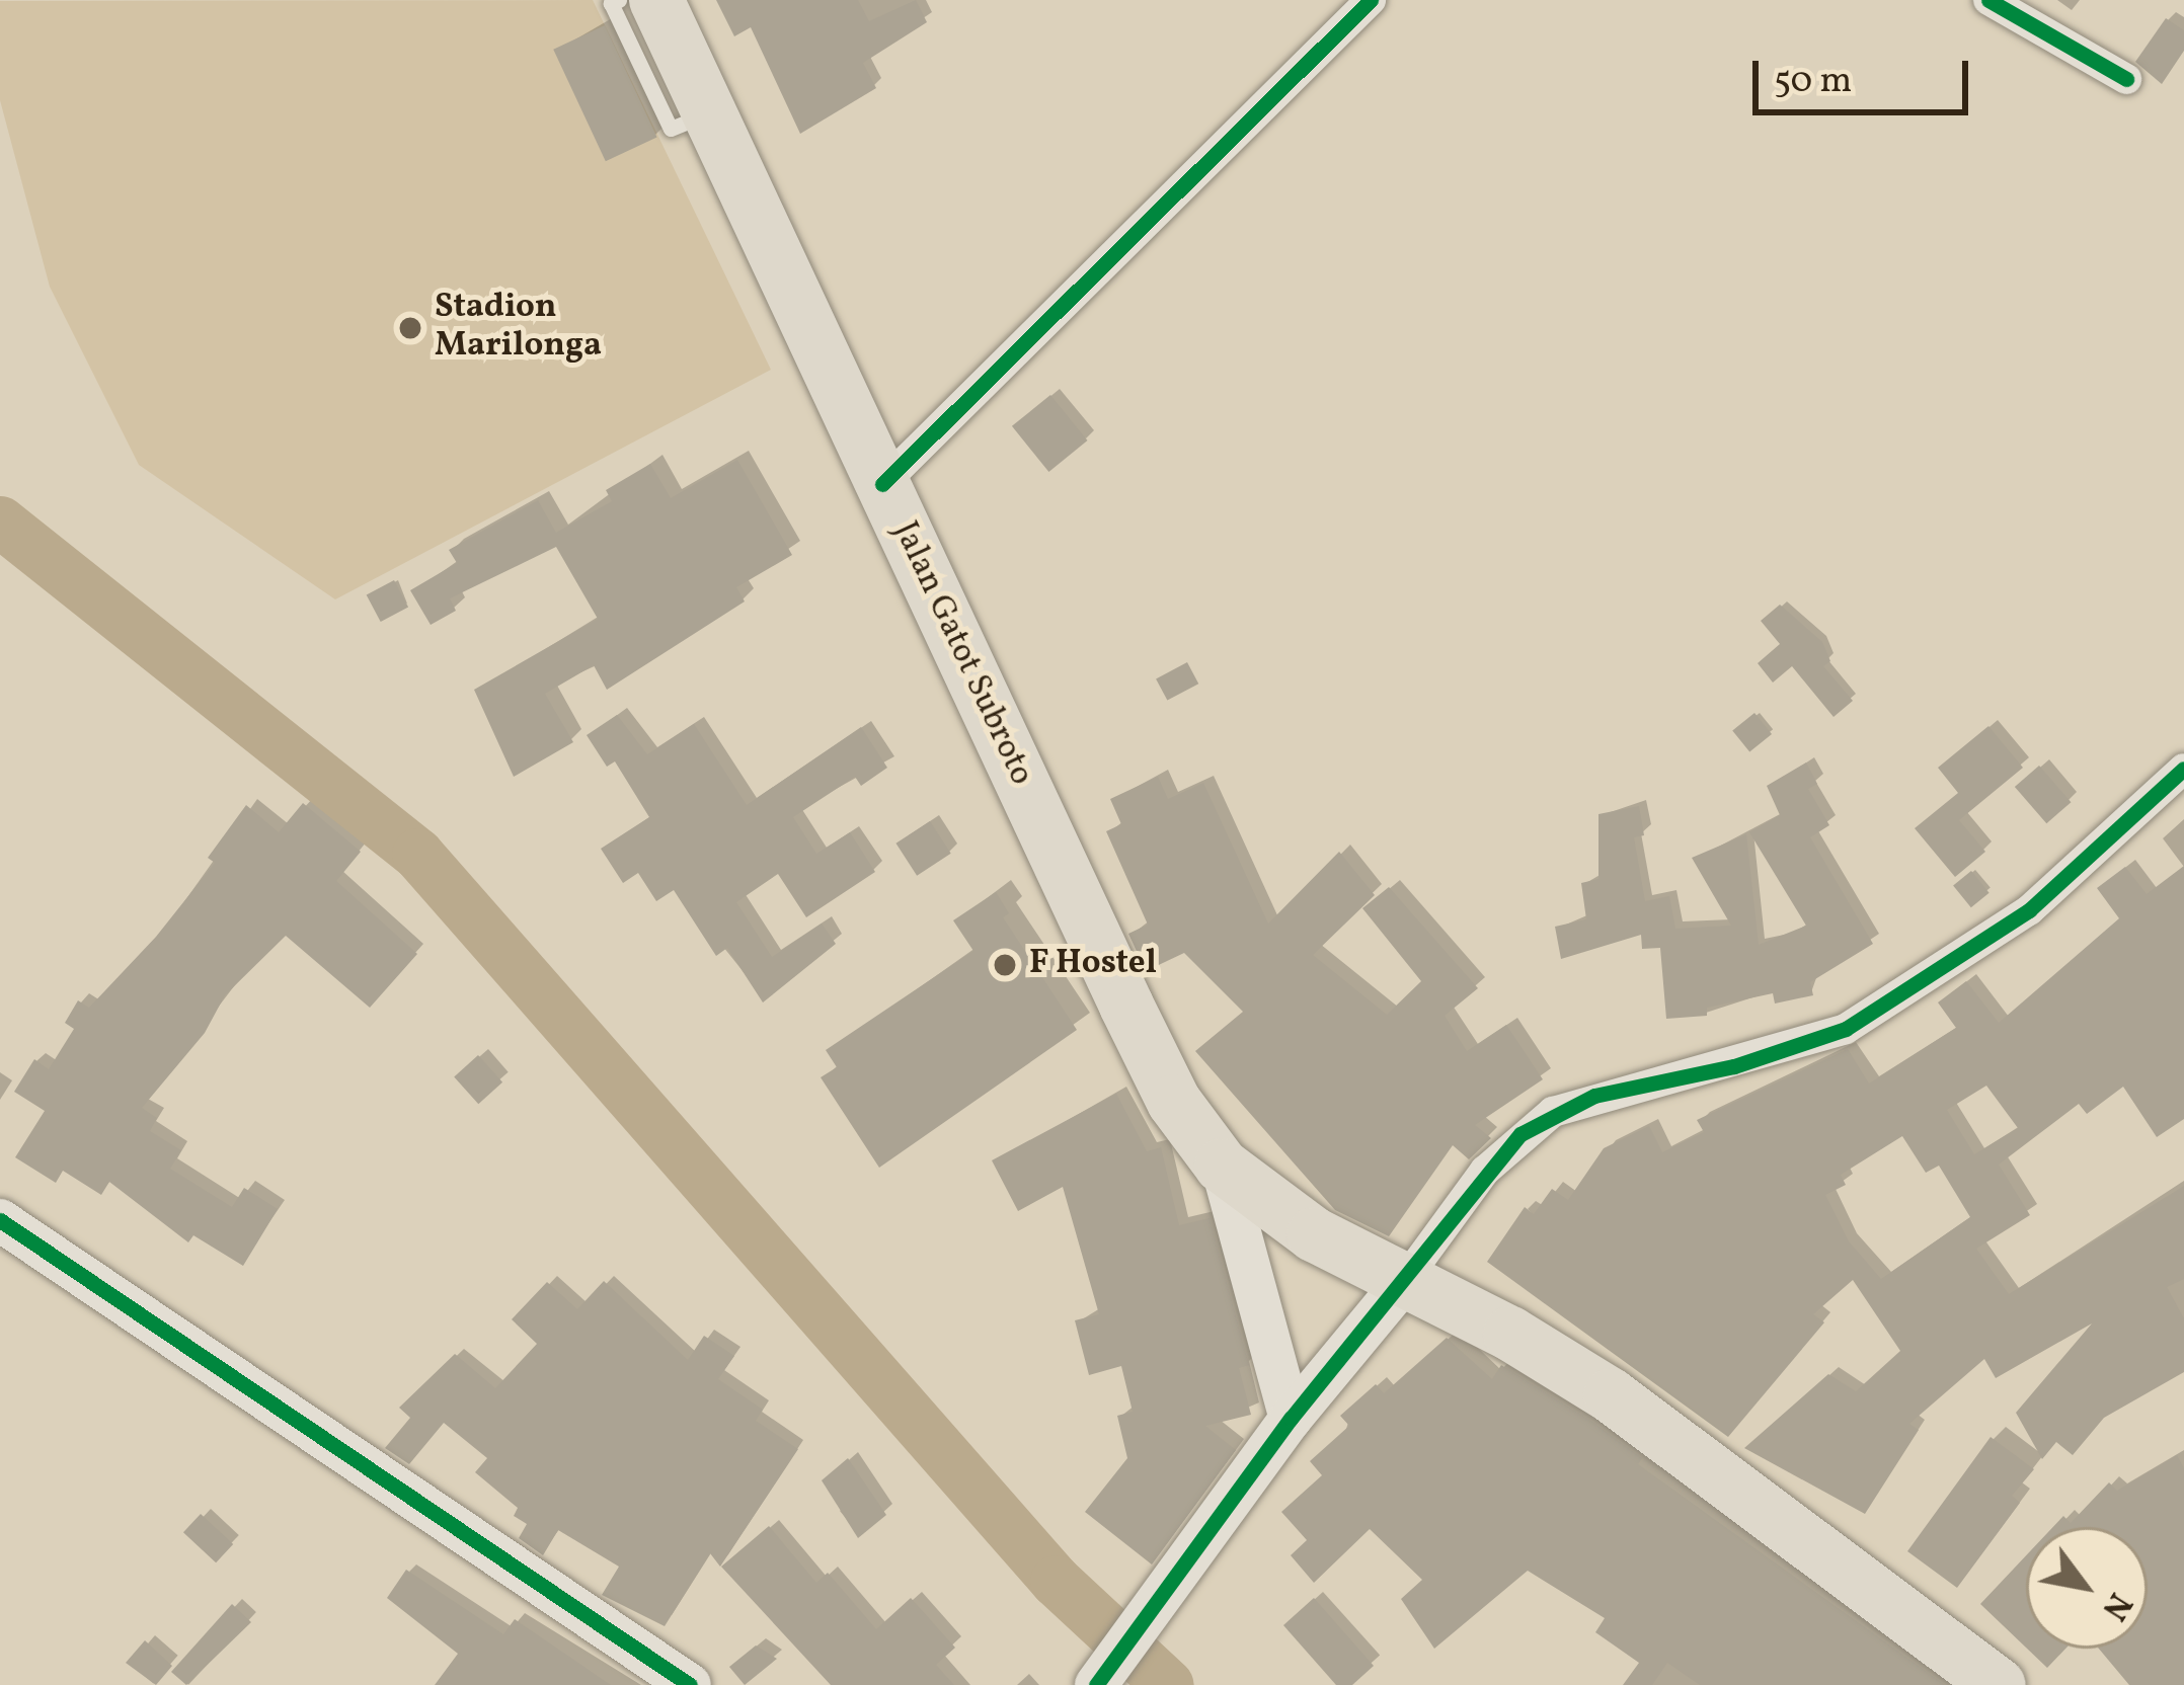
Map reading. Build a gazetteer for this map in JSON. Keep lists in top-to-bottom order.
{
  "streets": {
    "highway": ["Jalan Gatot Subroto"]
  },
  "places": ["Stadion Marilonga", "F Hostel"],
  "scale_bar": "50 m",
  "north": "bottom right"
}
